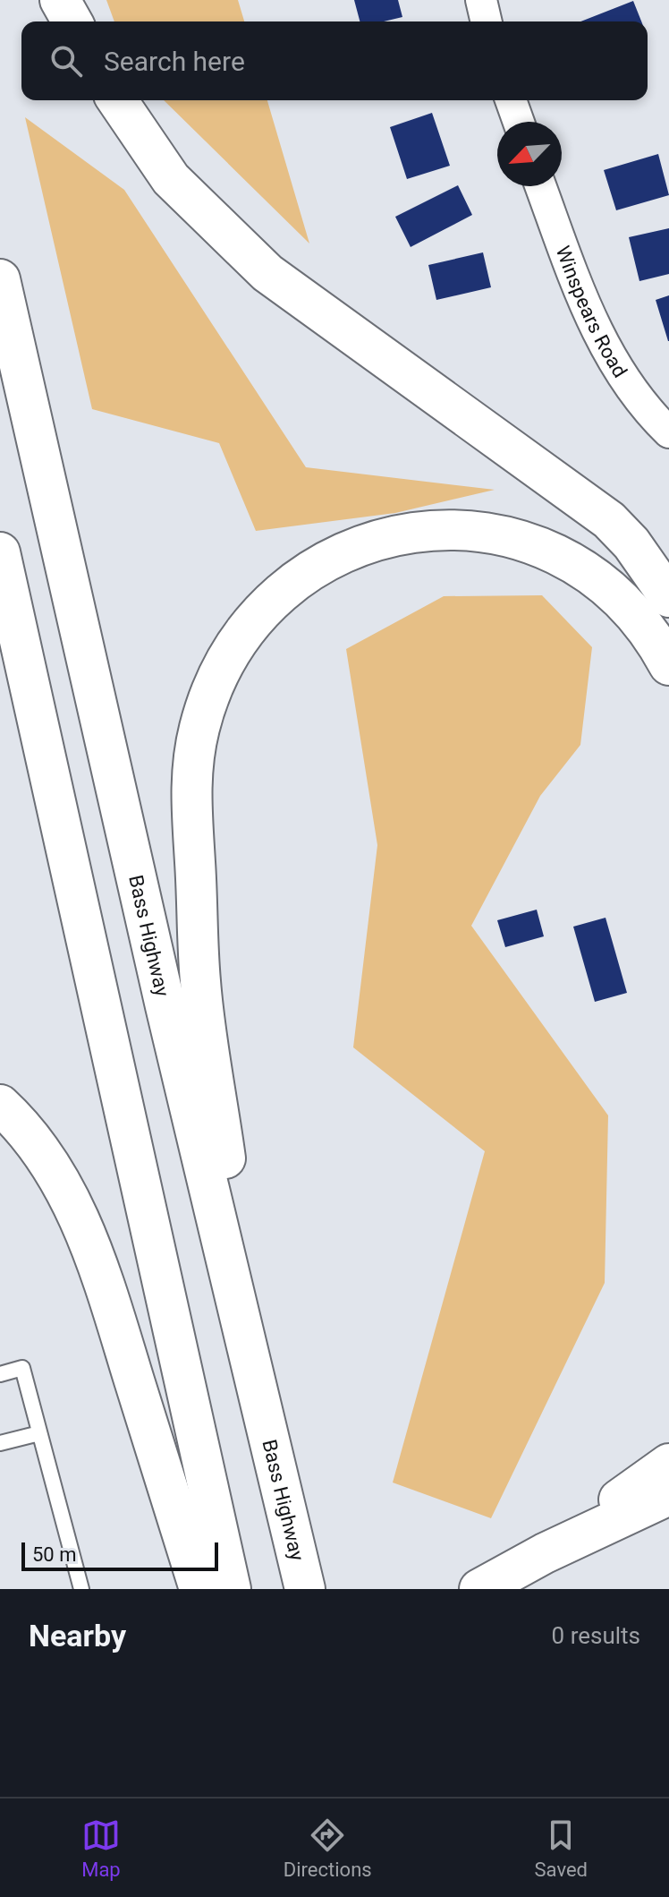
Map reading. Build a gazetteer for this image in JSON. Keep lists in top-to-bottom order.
{
  "streets": {
    "highway": ["Bass Highway"],
    "street": ["Winspears Road"]
  },
  "scale_bar": "50 m",
  "north": "bottom left",
  "page": {
    "search": "Search here",
    "scale": "50 m",
    "heading": ["Nearby", "0 results"],
    "nav": ["Map", "Directions", "Saved"]
  }
}
